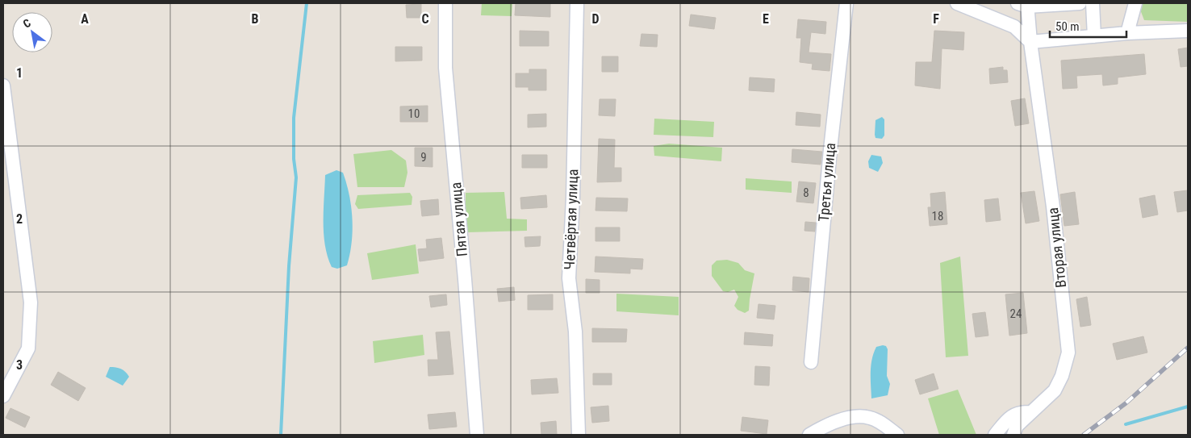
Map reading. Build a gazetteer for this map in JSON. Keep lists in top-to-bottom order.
{
  "streets": {
    "street": [
      "Третья улица",
      "Пятая улица",
      "Четвёртая улица",
      "Вторая улица"
    ]
  },
  "house_numbers": [
    "10",
    "9",
    "8",
    "18",
    "24"
  ],
  "scale_bar": "50 m",
  "north": "top left",
  "grid": {
    "columns": [
      "A",
      "B",
      "C",
      "D",
      "E",
      "F"
    ],
    "rows": ["1", "2", "3"]
  }
}
